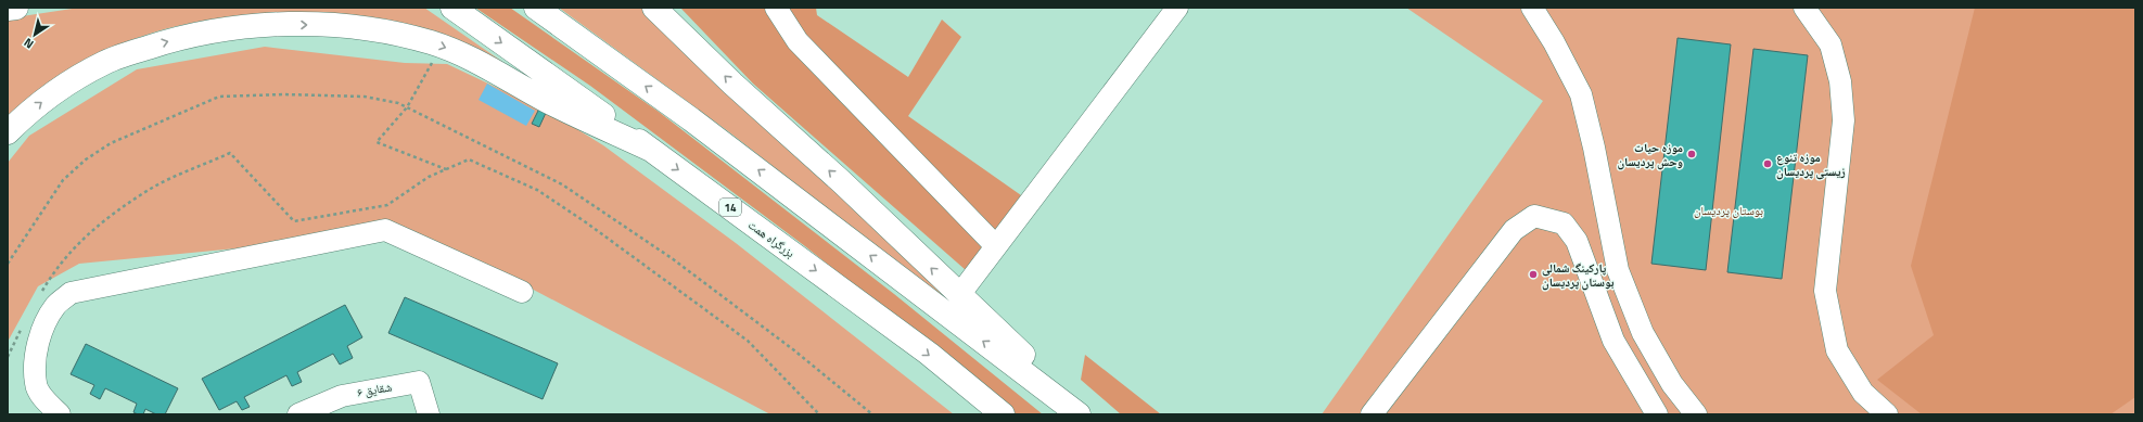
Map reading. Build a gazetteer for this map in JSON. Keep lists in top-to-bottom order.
{
  "streets": {
    "highway": ["14", "بزرگراه همت"],
    "street": ["شقایق ۶"]
  },
  "parks": ["بوستان پردیسان"],
  "places": ["موزه حیات وحش پردیسان", "موزه تنوع زیستی پردیسان", "پارکینگ شمالی بوستان پردیسان"],
  "north": "bottom left"
}
